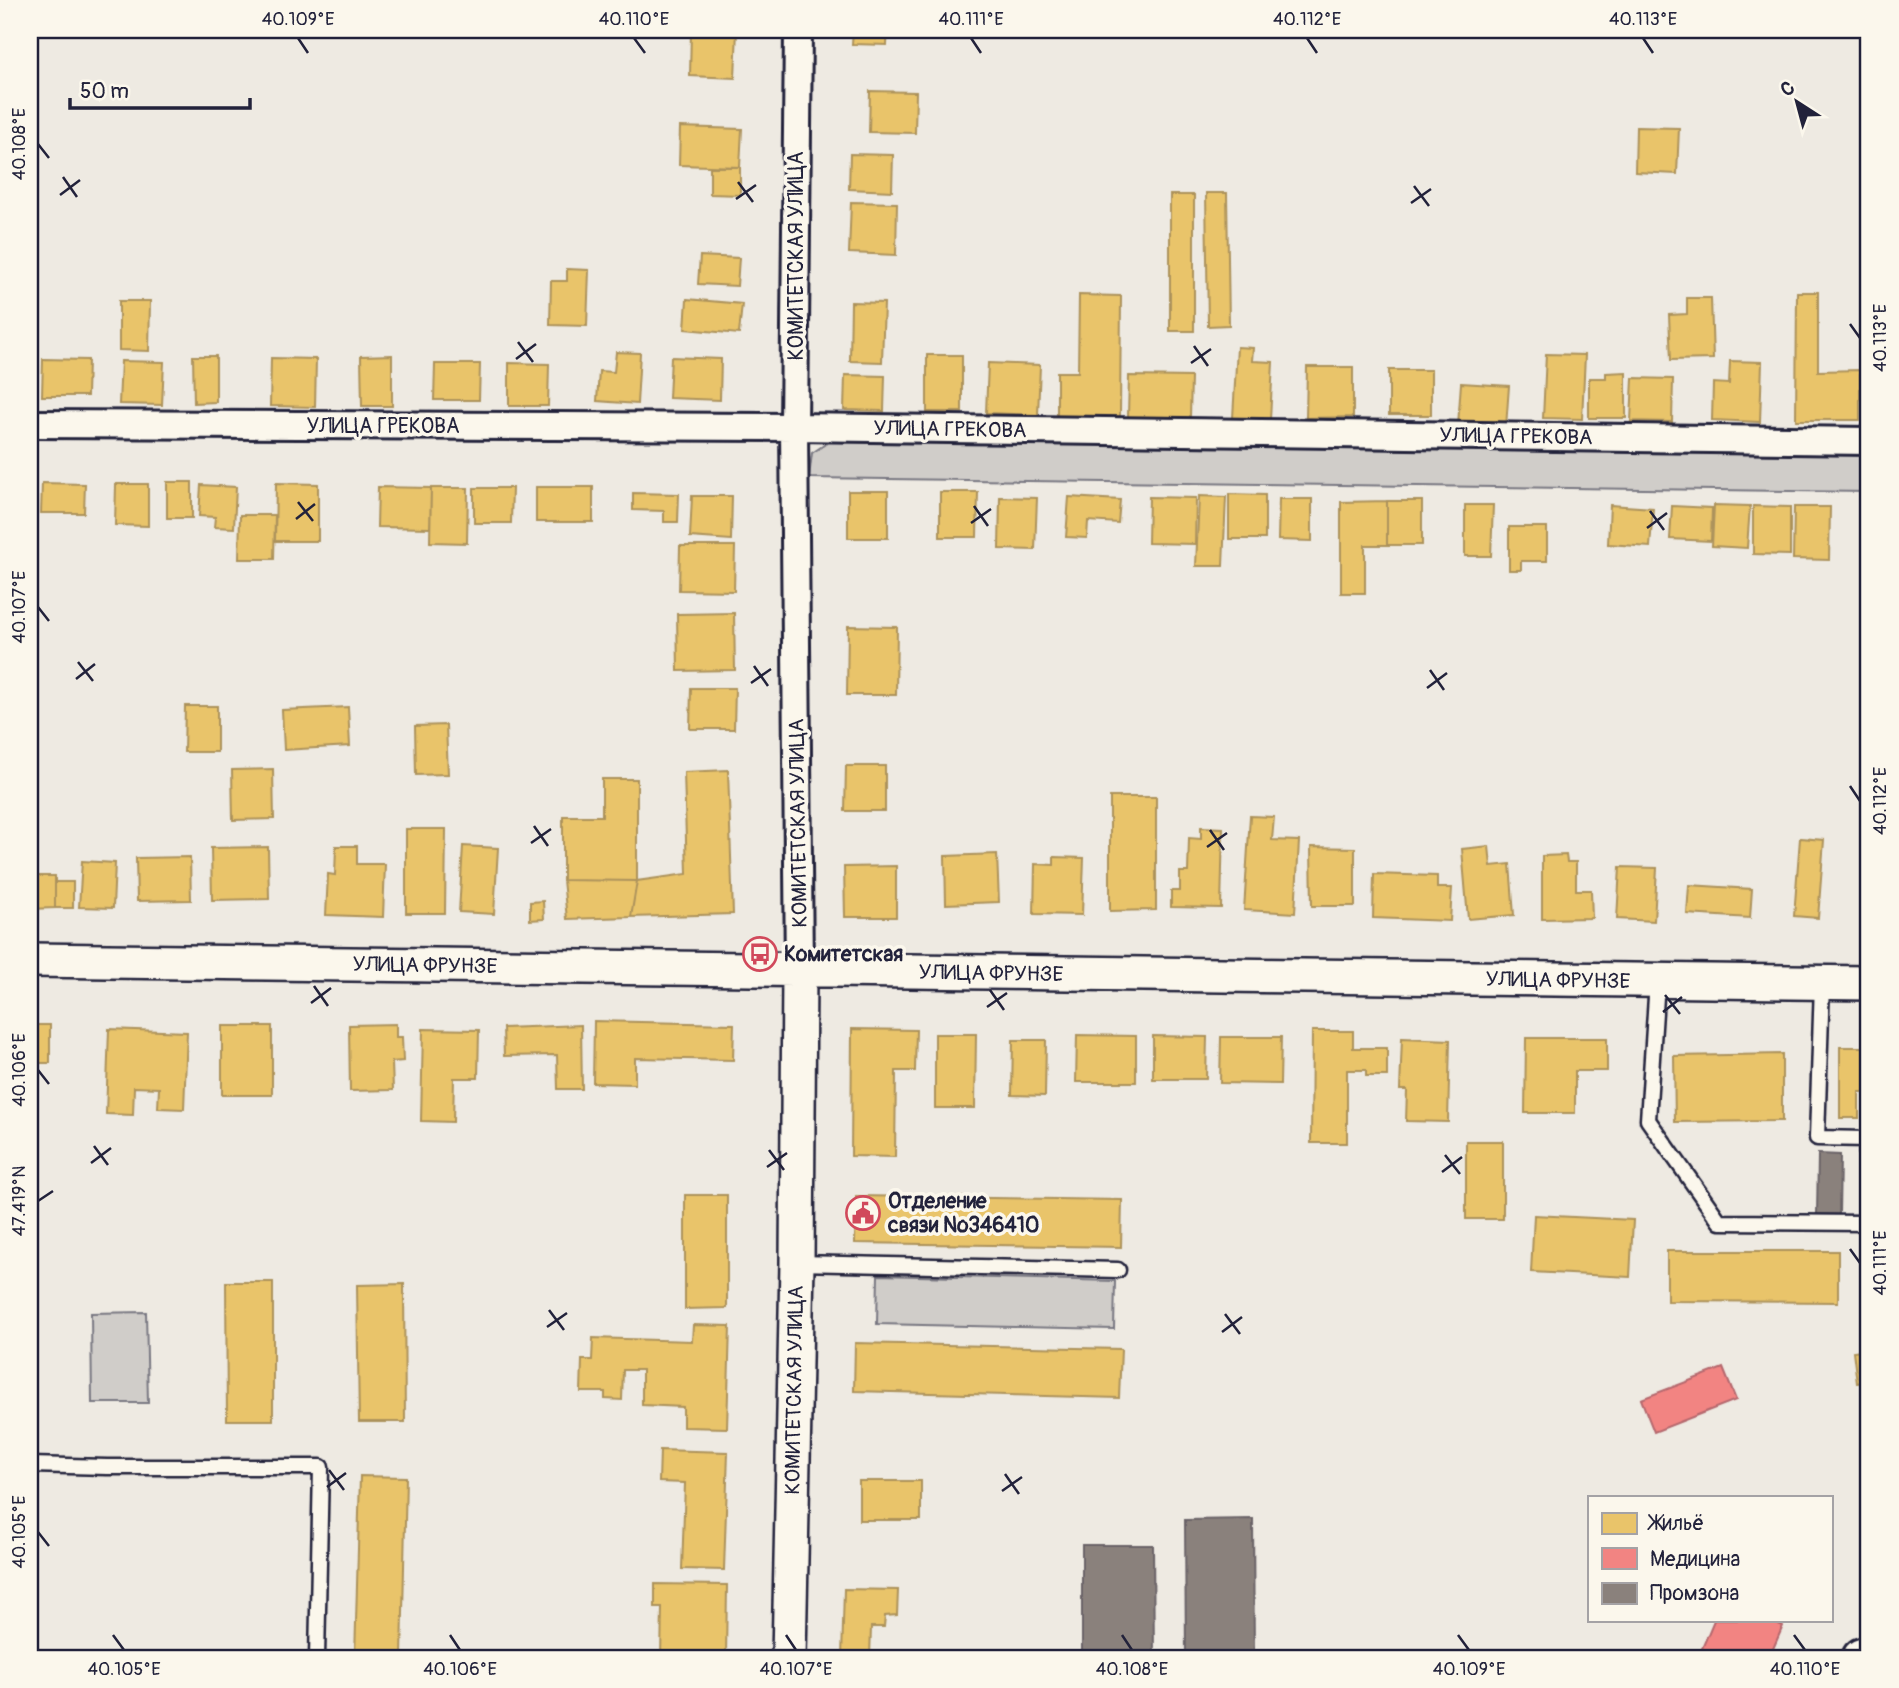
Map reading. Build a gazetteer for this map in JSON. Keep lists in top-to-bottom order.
{
  "streets": {
    "street": ["КОМИТЕТСКАЯ УЛИЦА", "УЛИЦА ГРЕКОВА", "УЛИЦА ФРУНЗЕ"]
  },
  "crossings": [
    ["КОМИТЕТСКАЯ УЛИЦА", "УЛИЦА ГРЕКОВА"],
    ["КОМИТЕТСКАЯ УЛИЦА", "УЛИЦА ФРУНЗЕ"]
  ],
  "places": {
    "bus stop": ["Комитетская"],
    "public building": ["Отделение связи №346410"]
  },
  "legend": ["Жильё", "Медицина", "Промзона"],
  "scale_bar": "50 m",
  "north": "top left",
  "coordinates": [
    "40.109°E",
    "40.110°E",
    "40.111°E",
    "40.112°E",
    "40.113°E",
    "40.108°E",
    "40.107°E",
    "40.106°E",
    "47.419°N",
    "40.105°E"
  ]
}
